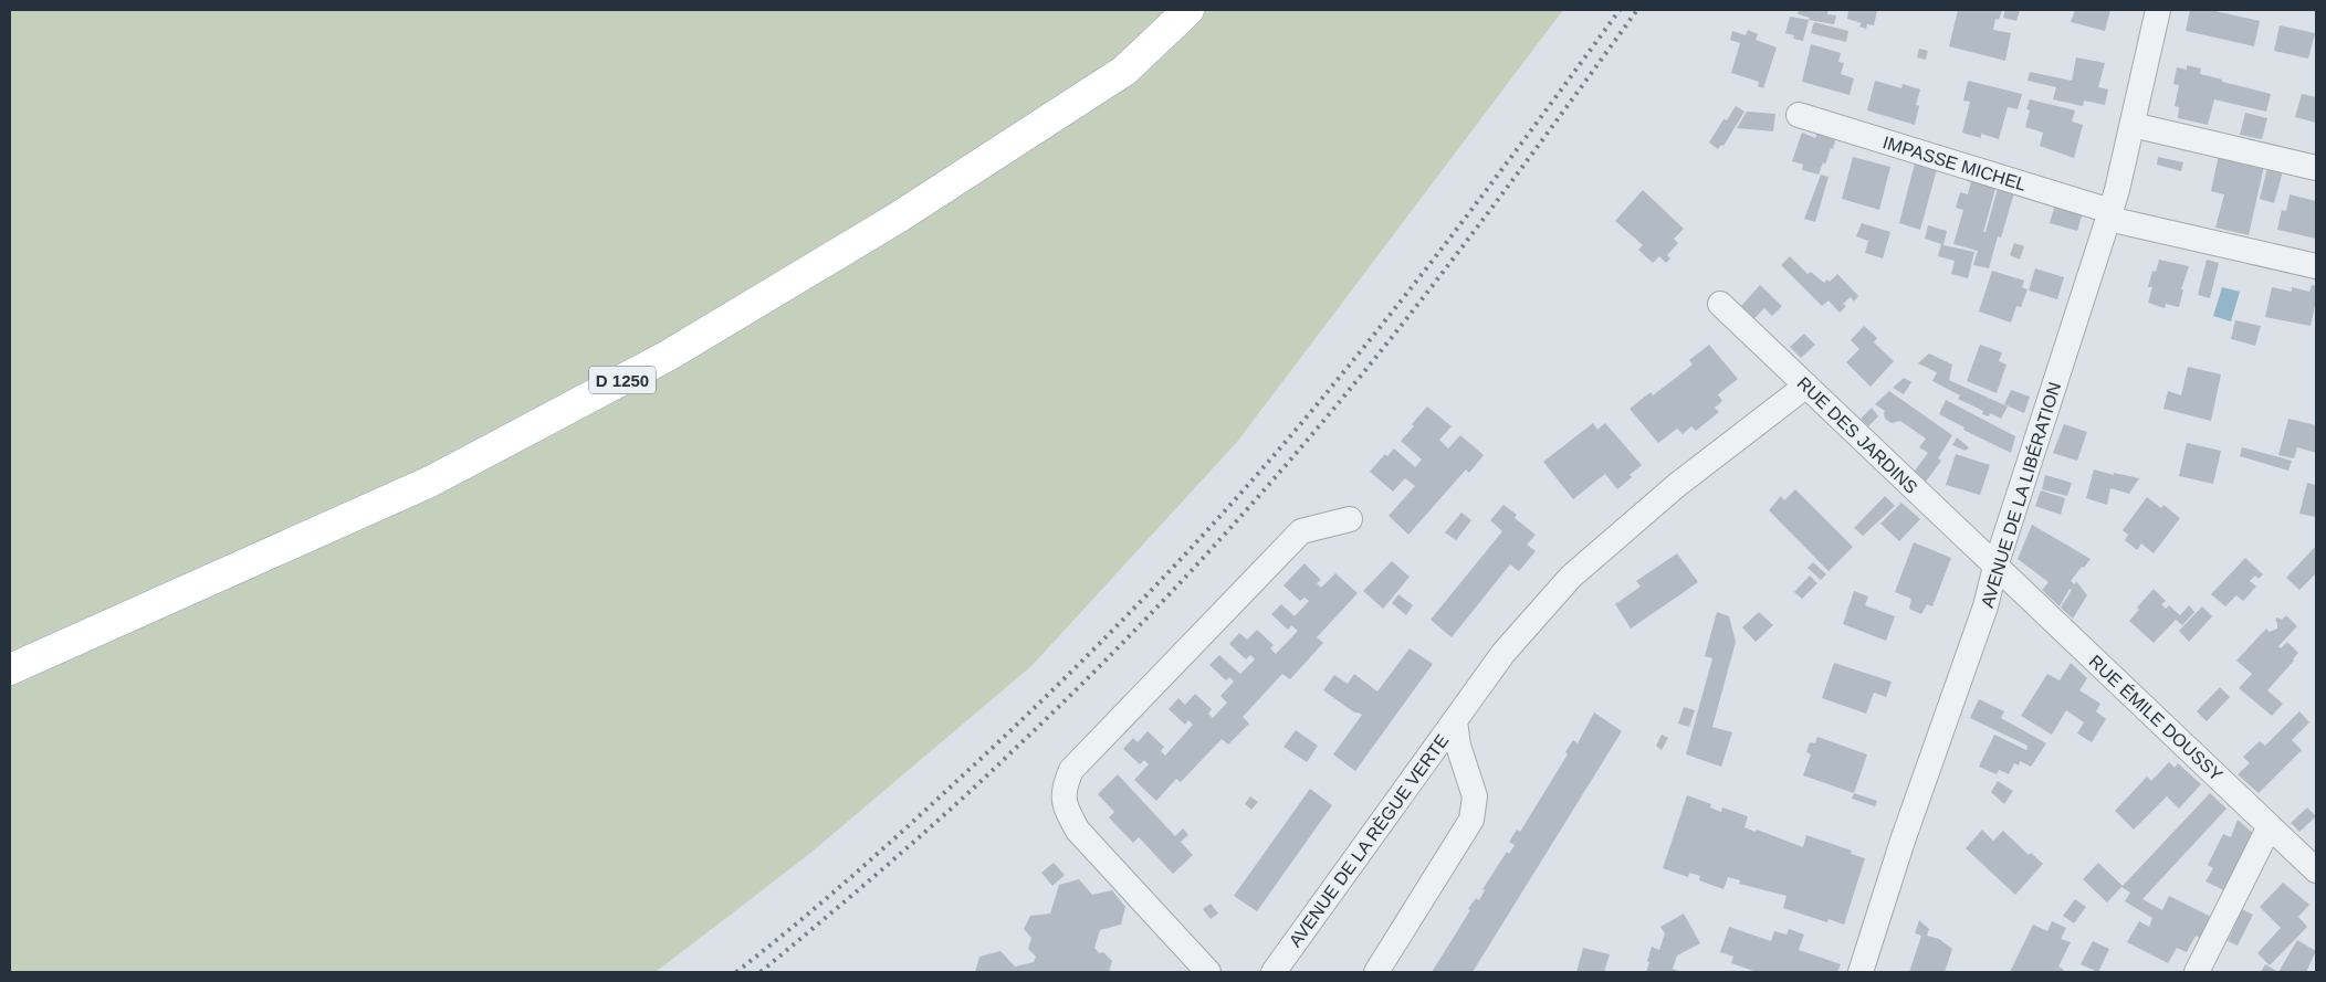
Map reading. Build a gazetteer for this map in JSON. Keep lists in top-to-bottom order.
{
  "streets": {
    "main road": ["D 1250"],
    "street": [
      "IMPASSE MICHEL",
      "RUE DES JARDINS",
      "AVENUE DE LA LIBÉRATION",
      "RUE ÉMILE DOUSSY",
      "AVENUE DE LA RÈGUE VERTE"
    ]
  },
  "crossings": [
    ["IMPASSE MICHEL", "AVENUE DE LA LIBÉRATION"],
    ["RUE DES JARDINS", "AVENUE DE LA LIBÉRATION"],
    ["RUE DES JARDINS", "RUE ÉMILE DOUSSY"],
    ["RUE DES JARDINS", "AVENUE DE LA RÈGUE VERTE"],
    ["AVENUE DE LA LIBÉRATION", "RUE ÉMILE DOUSSY"]
  ]
}
